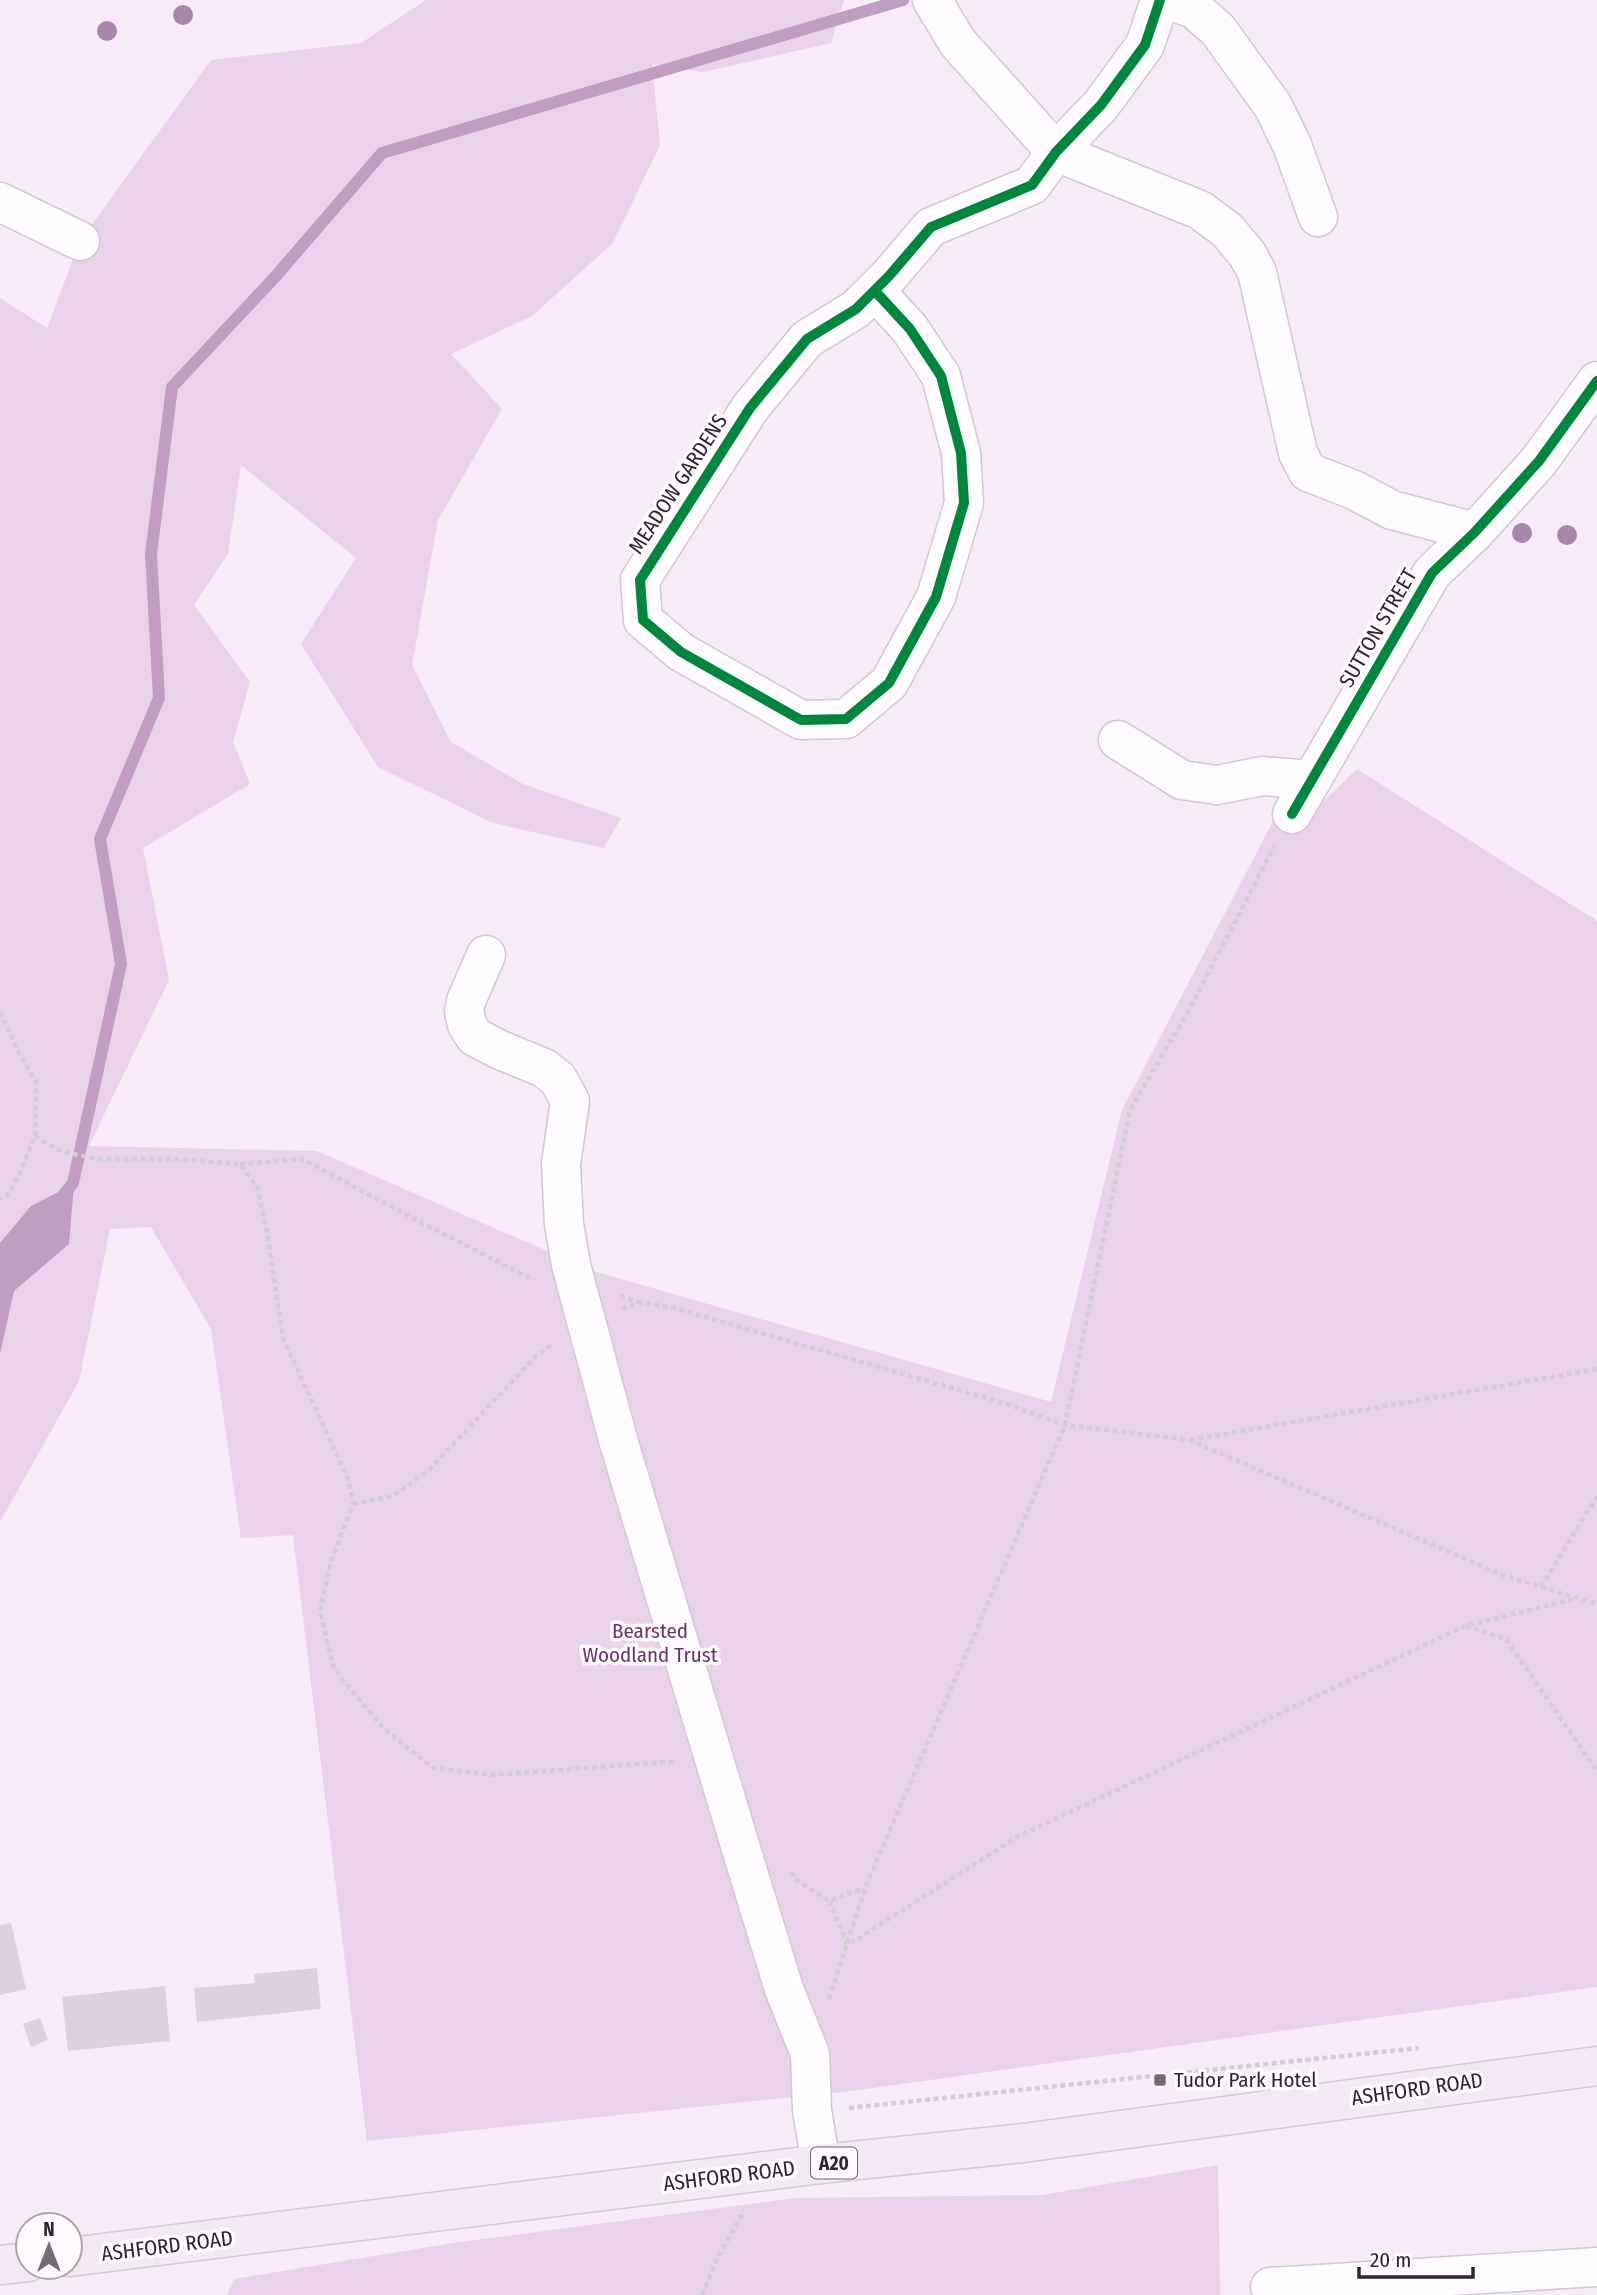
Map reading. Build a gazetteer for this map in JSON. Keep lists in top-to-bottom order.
{
  "streets": {
    "main road": ["ASHFORD ROAD", "A20"],
    "street": ["MEADOW GARDENS", "SUTTON STREET"]
  },
  "parks": ["Bearsted Woodland Trust"],
  "places": {
    "transit": ["Tudor Park Hotel"]
  },
  "scale_bar": "20 m",
  "north": "top"
}
